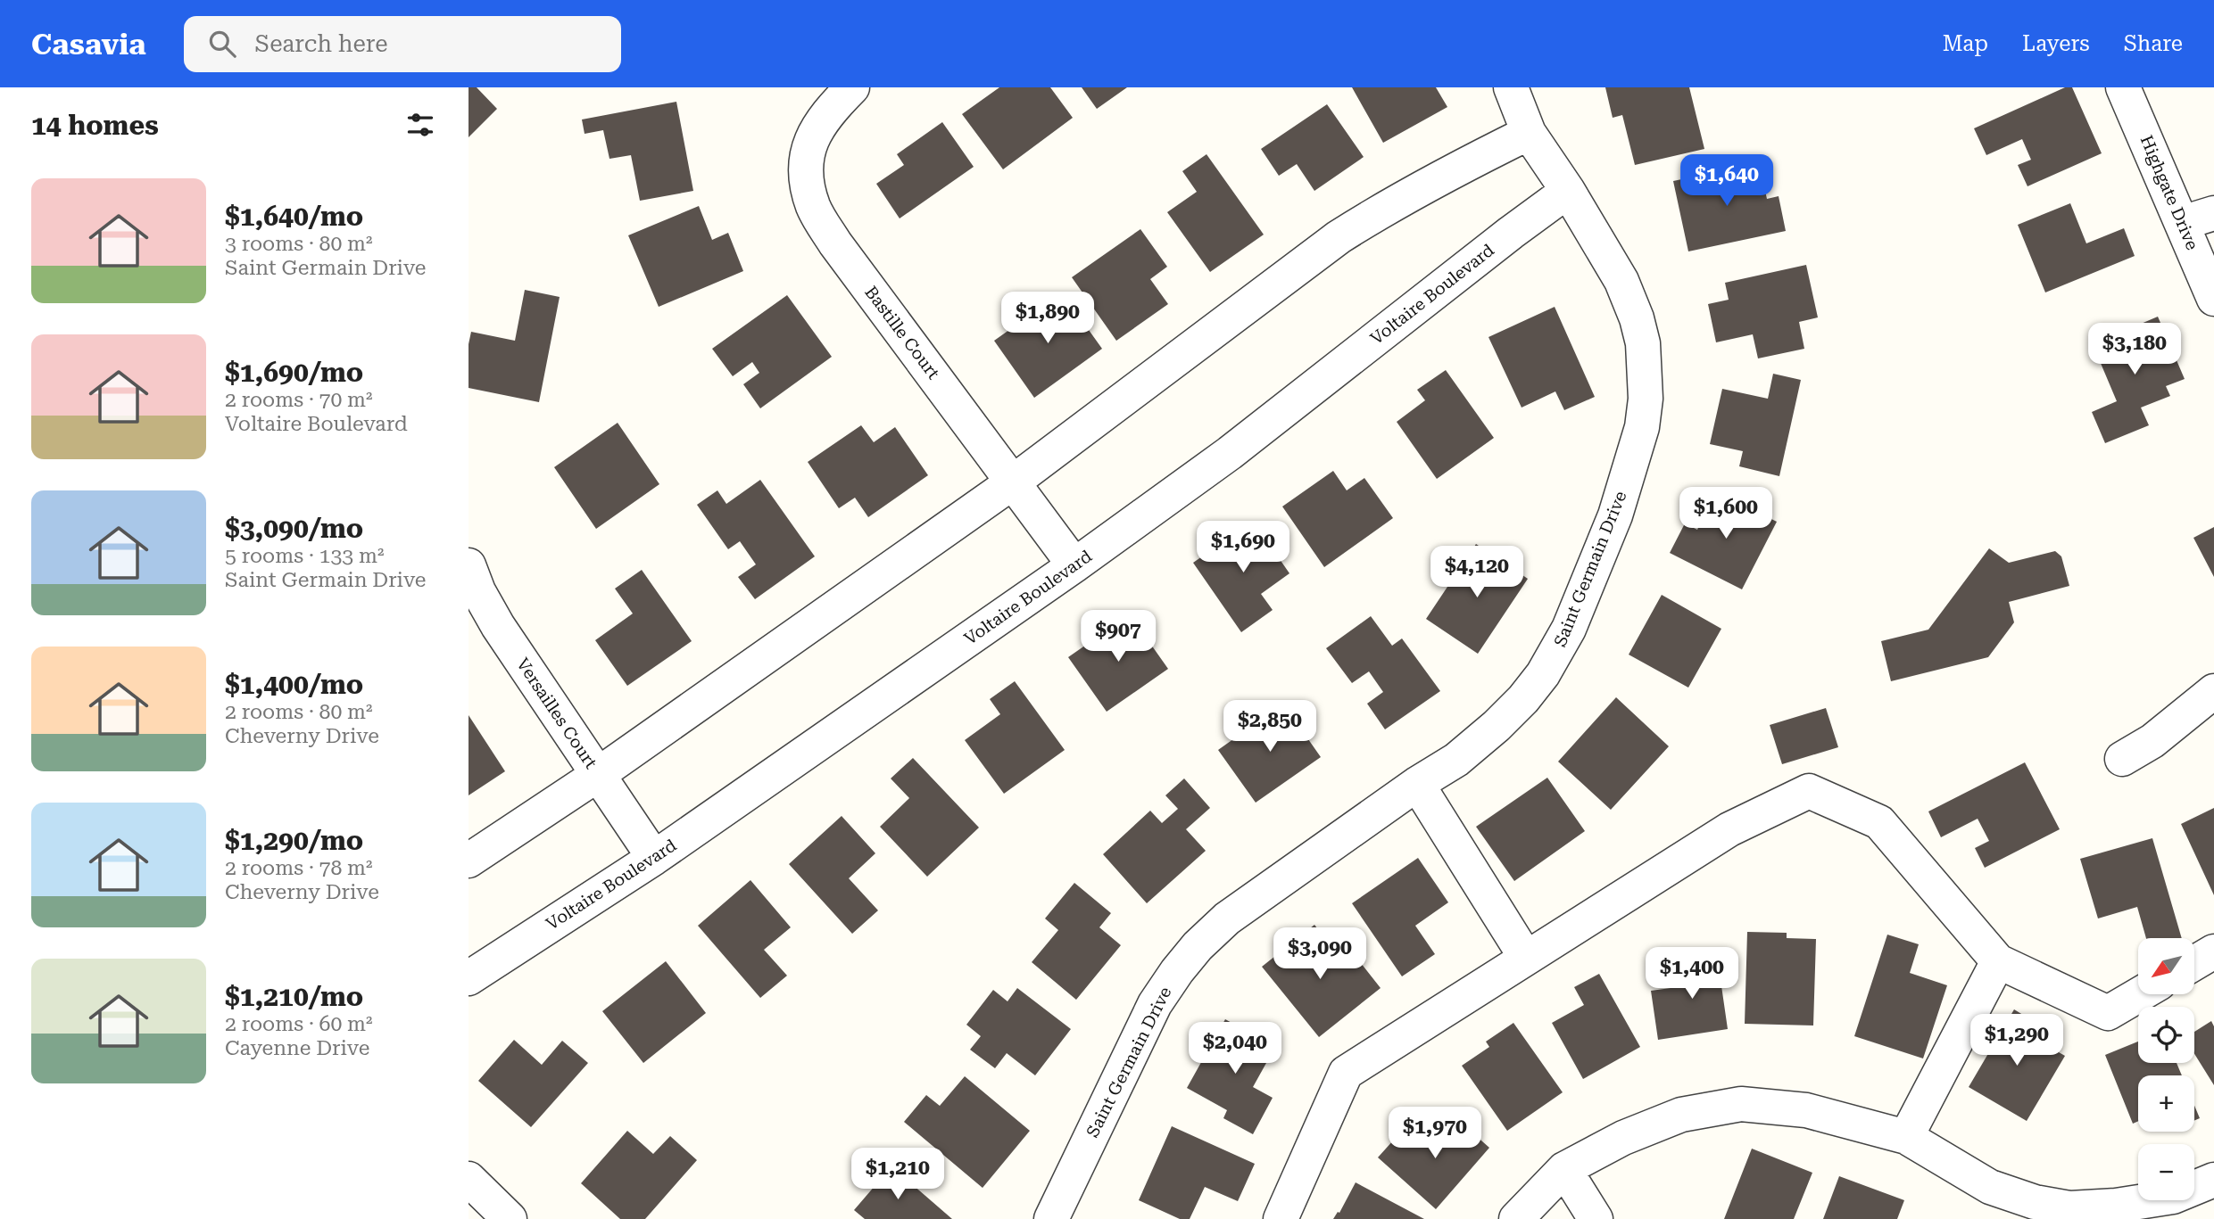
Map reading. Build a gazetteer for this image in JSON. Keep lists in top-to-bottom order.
{
  "streets": {
    "street": [
      "Highgate Drive",
      "Voltaire Boulevard",
      "Bastille Court",
      "Saint Germain Drive",
      "Versailles Court"
    ]
  },
  "crossings": [
    ["Voltaire Boulevard", "Bastille Court"],
    ["Voltaire Boulevard", "Saint Germain Drive"],
    ["Voltaire Boulevard", "Versailles Court"]
  ],
  "north": "bottom left",
  "page": {
    "header": "Casavia",
    "search": "Search here",
    "nav": ["Map", "Layers", "Share"],
    "heading": "14 homes",
    "price": [
      "$1,640",
      "$1,890",
      "$3,180",
      "$1,600",
      "$1,690",
      "$4,120",
      "$907",
      "$2,850",
      "$3,090",
      "$1,400",
      "$1,290",
      "$2,040",
      "$1,970",
      "$1,210"
    ],
    "list": [
      {
        "name": "$1,640/mo",
        "note": "3 rooms · 80 m² · Saint Germain Drive"
      },
      {
        "name": "$1,690/mo",
        "note": "2 rooms · 70 m² · Voltaire Boulevard"
      },
      {
        "name": "$3,090/mo",
        "note": "5 rooms · 133 m² · Saint Germain Drive"
      },
      {
        "name": "$1,400/mo",
        "note": "2 rooms · 80 m² · Cheverny Drive"
      },
      {
        "name": "$1,290/mo",
        "note": "2 rooms · 78 m² · Cheverny Drive"
      },
      {
        "name": "$1,210/mo",
        "note": "2 rooms · 60 m² · Cayenne Drive"
      }
    ],
    "map_buttons": ["+", "−"]
  }
}
